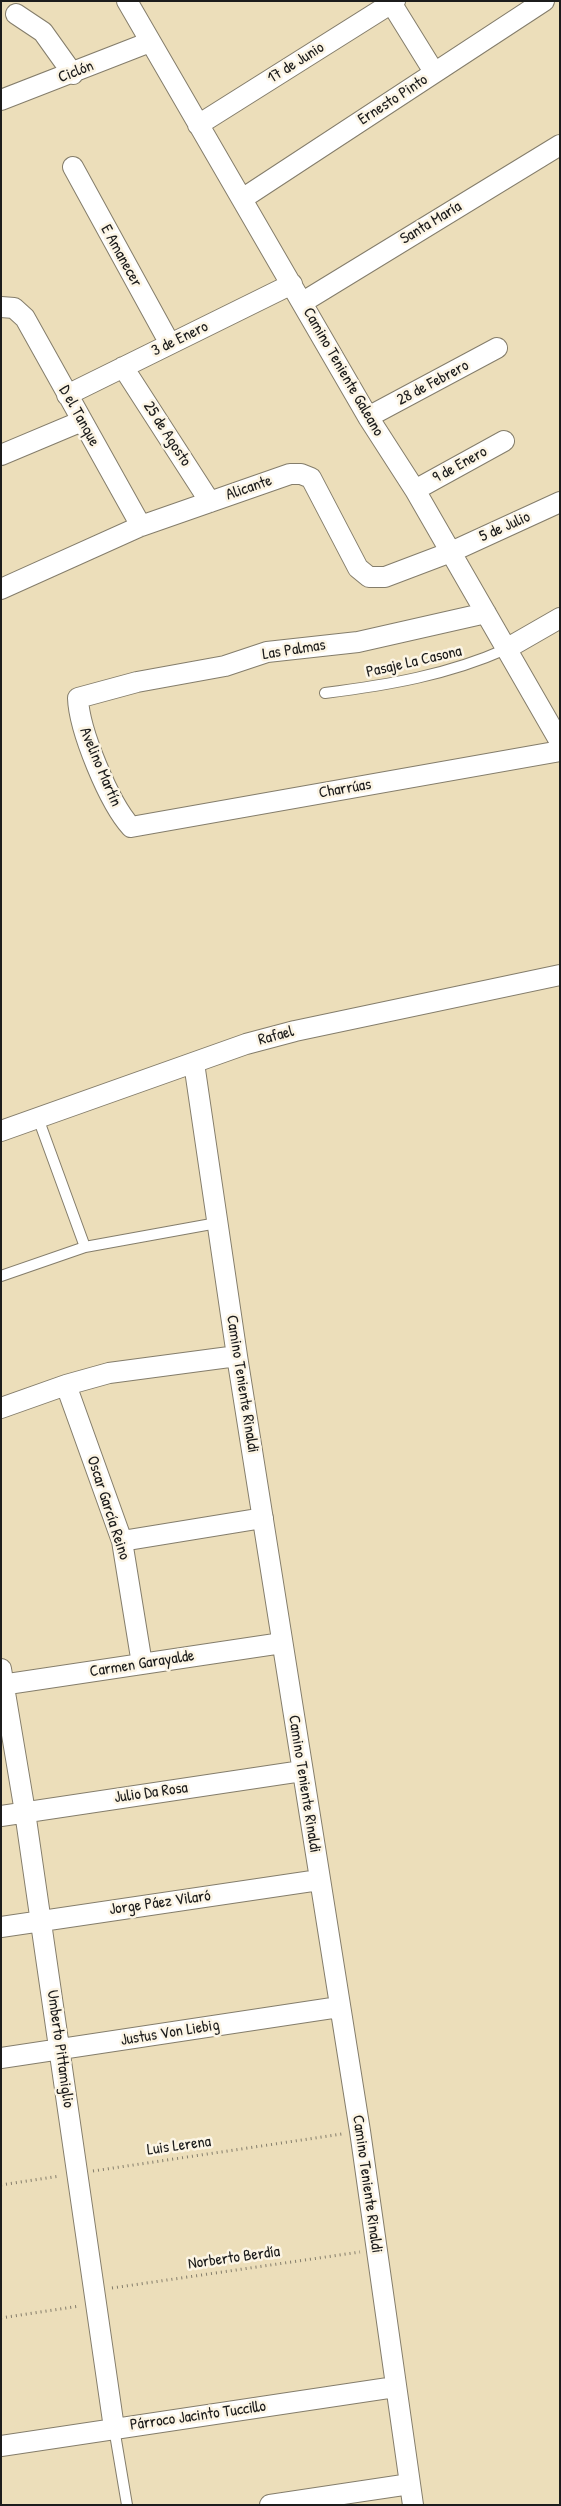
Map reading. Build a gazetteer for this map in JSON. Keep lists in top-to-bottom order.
{
  "streets": {
    "street": [
      "17 de Junio",
      "Ciclón",
      "Ernesto Pinto",
      "Santa María",
      "E Amanecer",
      "3 de Enero",
      "Camino Teniente Galeano",
      "28 de Febrero",
      "D el Tanque",
      "25 de Agosto",
      "9 de Enero",
      "Alicante",
      "5 de Julio",
      "Las Palmas",
      "Avelino Martín",
      "Charrúas",
      "Rafael",
      "Camino Teniente Rinaldi",
      "Oscar García Reino",
      "Carmen Garayalde",
      "Julio Da Rosa",
      "Jorge Páez Vilaró",
      "Justus Von Liebig",
      "Umberto Pittamiglio",
      "Párroco Jacinto Tuccillo"
    ],
    "lane": ["Pasaje La Casona"],
    "path": ["Luis Lerena", "Norberto Berdía"]
  },
  "crossings": [
    ["17 de Junio", "Camino Teniente Galeano"],
    ["Ciclón", "Camino Teniente Galeano"],
    ["Ernesto Pinto", "Camino Teniente Galeano"],
    ["Santa María", "Camino Teniente Galeano"],
    ["E Amanecer", "3 de Enero"],
    ["3 de Enero", "Camino Teniente Galeano"],
    ["3 de Enero", "D el Tanque"],
    ["3 de Enero", "25 de Agosto"],
    ["Camino Teniente Galeano", "28 de Febrero"],
    ["Camino Teniente Galeano", "9 de Enero"],
    ["Camino Teniente Galeano", "Alicante"],
    ["Camino Teniente Galeano", "5 de Julio"],
    ["Camino Teniente Galeano", "Las Palmas"],
    ["Camino Teniente Galeano", "Pasaje La Casona"],
    ["D el Tanque", "Alicante"],
    ["25 de Agosto", "Alicante"],
    ["Alicante", "5 de Julio"],
    ["Las Palmas", "Avelino Martín"],
    ["Avelino Martín", "Charrúas"],
    ["Rafael", "Camino Teniente Rinaldi"],
    ["Camino Teniente Rinaldi", "Carmen Garayalde"],
    ["Camino Teniente Rinaldi", "Julio Da Rosa"],
    ["Camino Teniente Rinaldi", "Jorge Páez Vilaró"],
    ["Camino Teniente Rinaldi", "Justus Von Liebig"],
    ["Camino Teniente Rinaldi", "Luis Lerena"],
    ["Camino Teniente Rinaldi", "Norberto Berdía"],
    ["Camino Teniente Rinaldi", "Párroco Jacinto Tuccillo"],
    ["Oscar García Reino", "Carmen Garayalde"],
    ["Carmen Garayalde", "Umberto Pittamiglio"],
    ["Julio Da Rosa", "Umberto Pittamiglio"],
    ["Jorge Páez Vilaró", "Umberto Pittamiglio"],
    ["Justus Von Liebig", "Umberto Pittamiglio"],
    ["Umberto Pittamiglio", "Luis Lerena"],
    ["Umberto Pittamiglio", "Norberto Berdía"],
    ["Umberto Pittamiglio", "Párroco Jacinto Tuccillo"]
  ]
}
